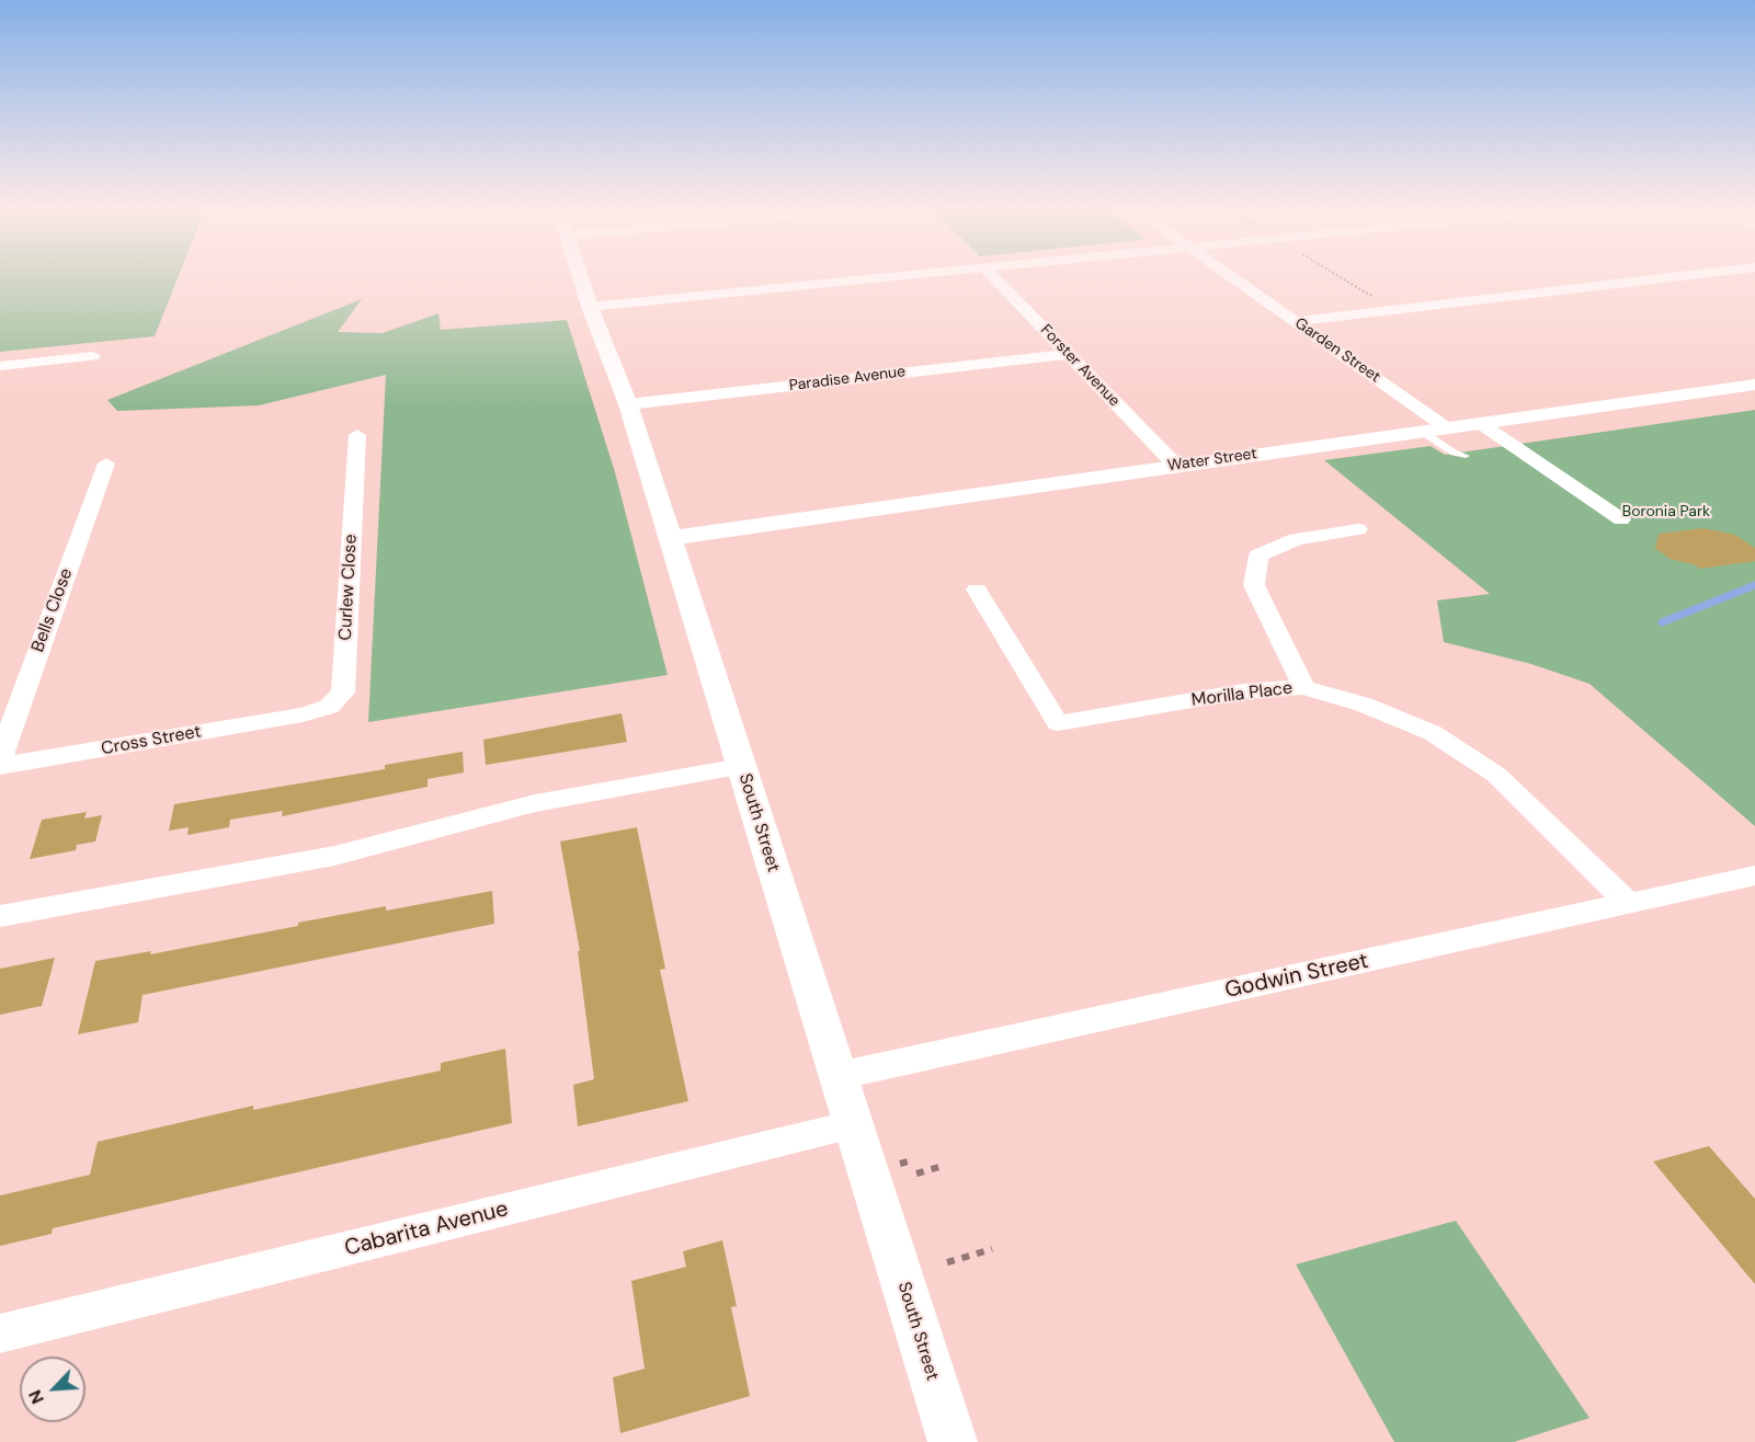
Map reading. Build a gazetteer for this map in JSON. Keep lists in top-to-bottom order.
{
  "streets": {
    "street": [
      "Garden Street",
      "Forster Avenue",
      "Paradise Avenue",
      "Water Street",
      "Curlew Close",
      "Bells Close",
      "Morilla Place",
      "Cross Street",
      "South Street",
      "Godwin Street",
      "Cabarita Avenue"
    ]
  },
  "crossings": [
    ["Garden Street", "Water Street"],
    ["Forster Avenue", "Paradise Avenue"],
    ["Forster Avenue", "Water Street"],
    ["Paradise Avenue", "South Street"],
    ["Water Street", "South Street"],
    ["Curlew Close", "Cross Street"],
    ["Morilla Place", "Godwin Street"],
    ["South Street", "Godwin Street"],
    ["South Street", "Cabarita Avenue"]
  ],
  "parks": ["Boronia Park"],
  "north": "bottom left"
}
